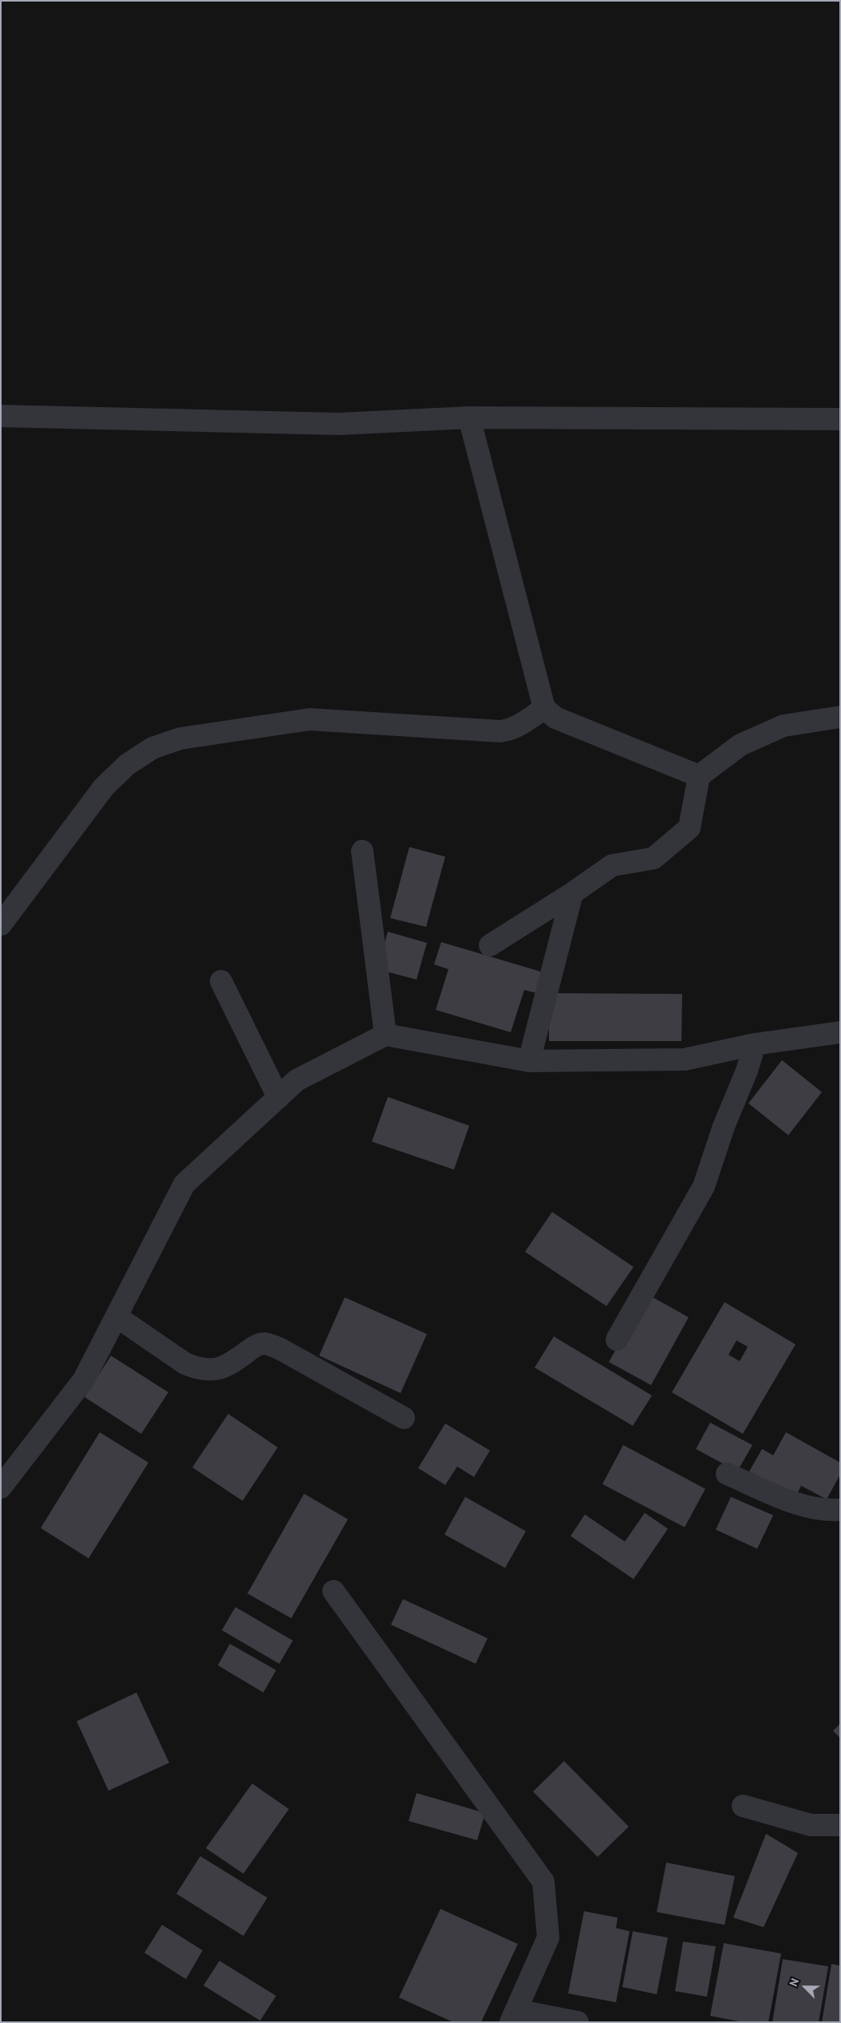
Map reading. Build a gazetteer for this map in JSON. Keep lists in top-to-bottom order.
{
  "north": "top left"
}
